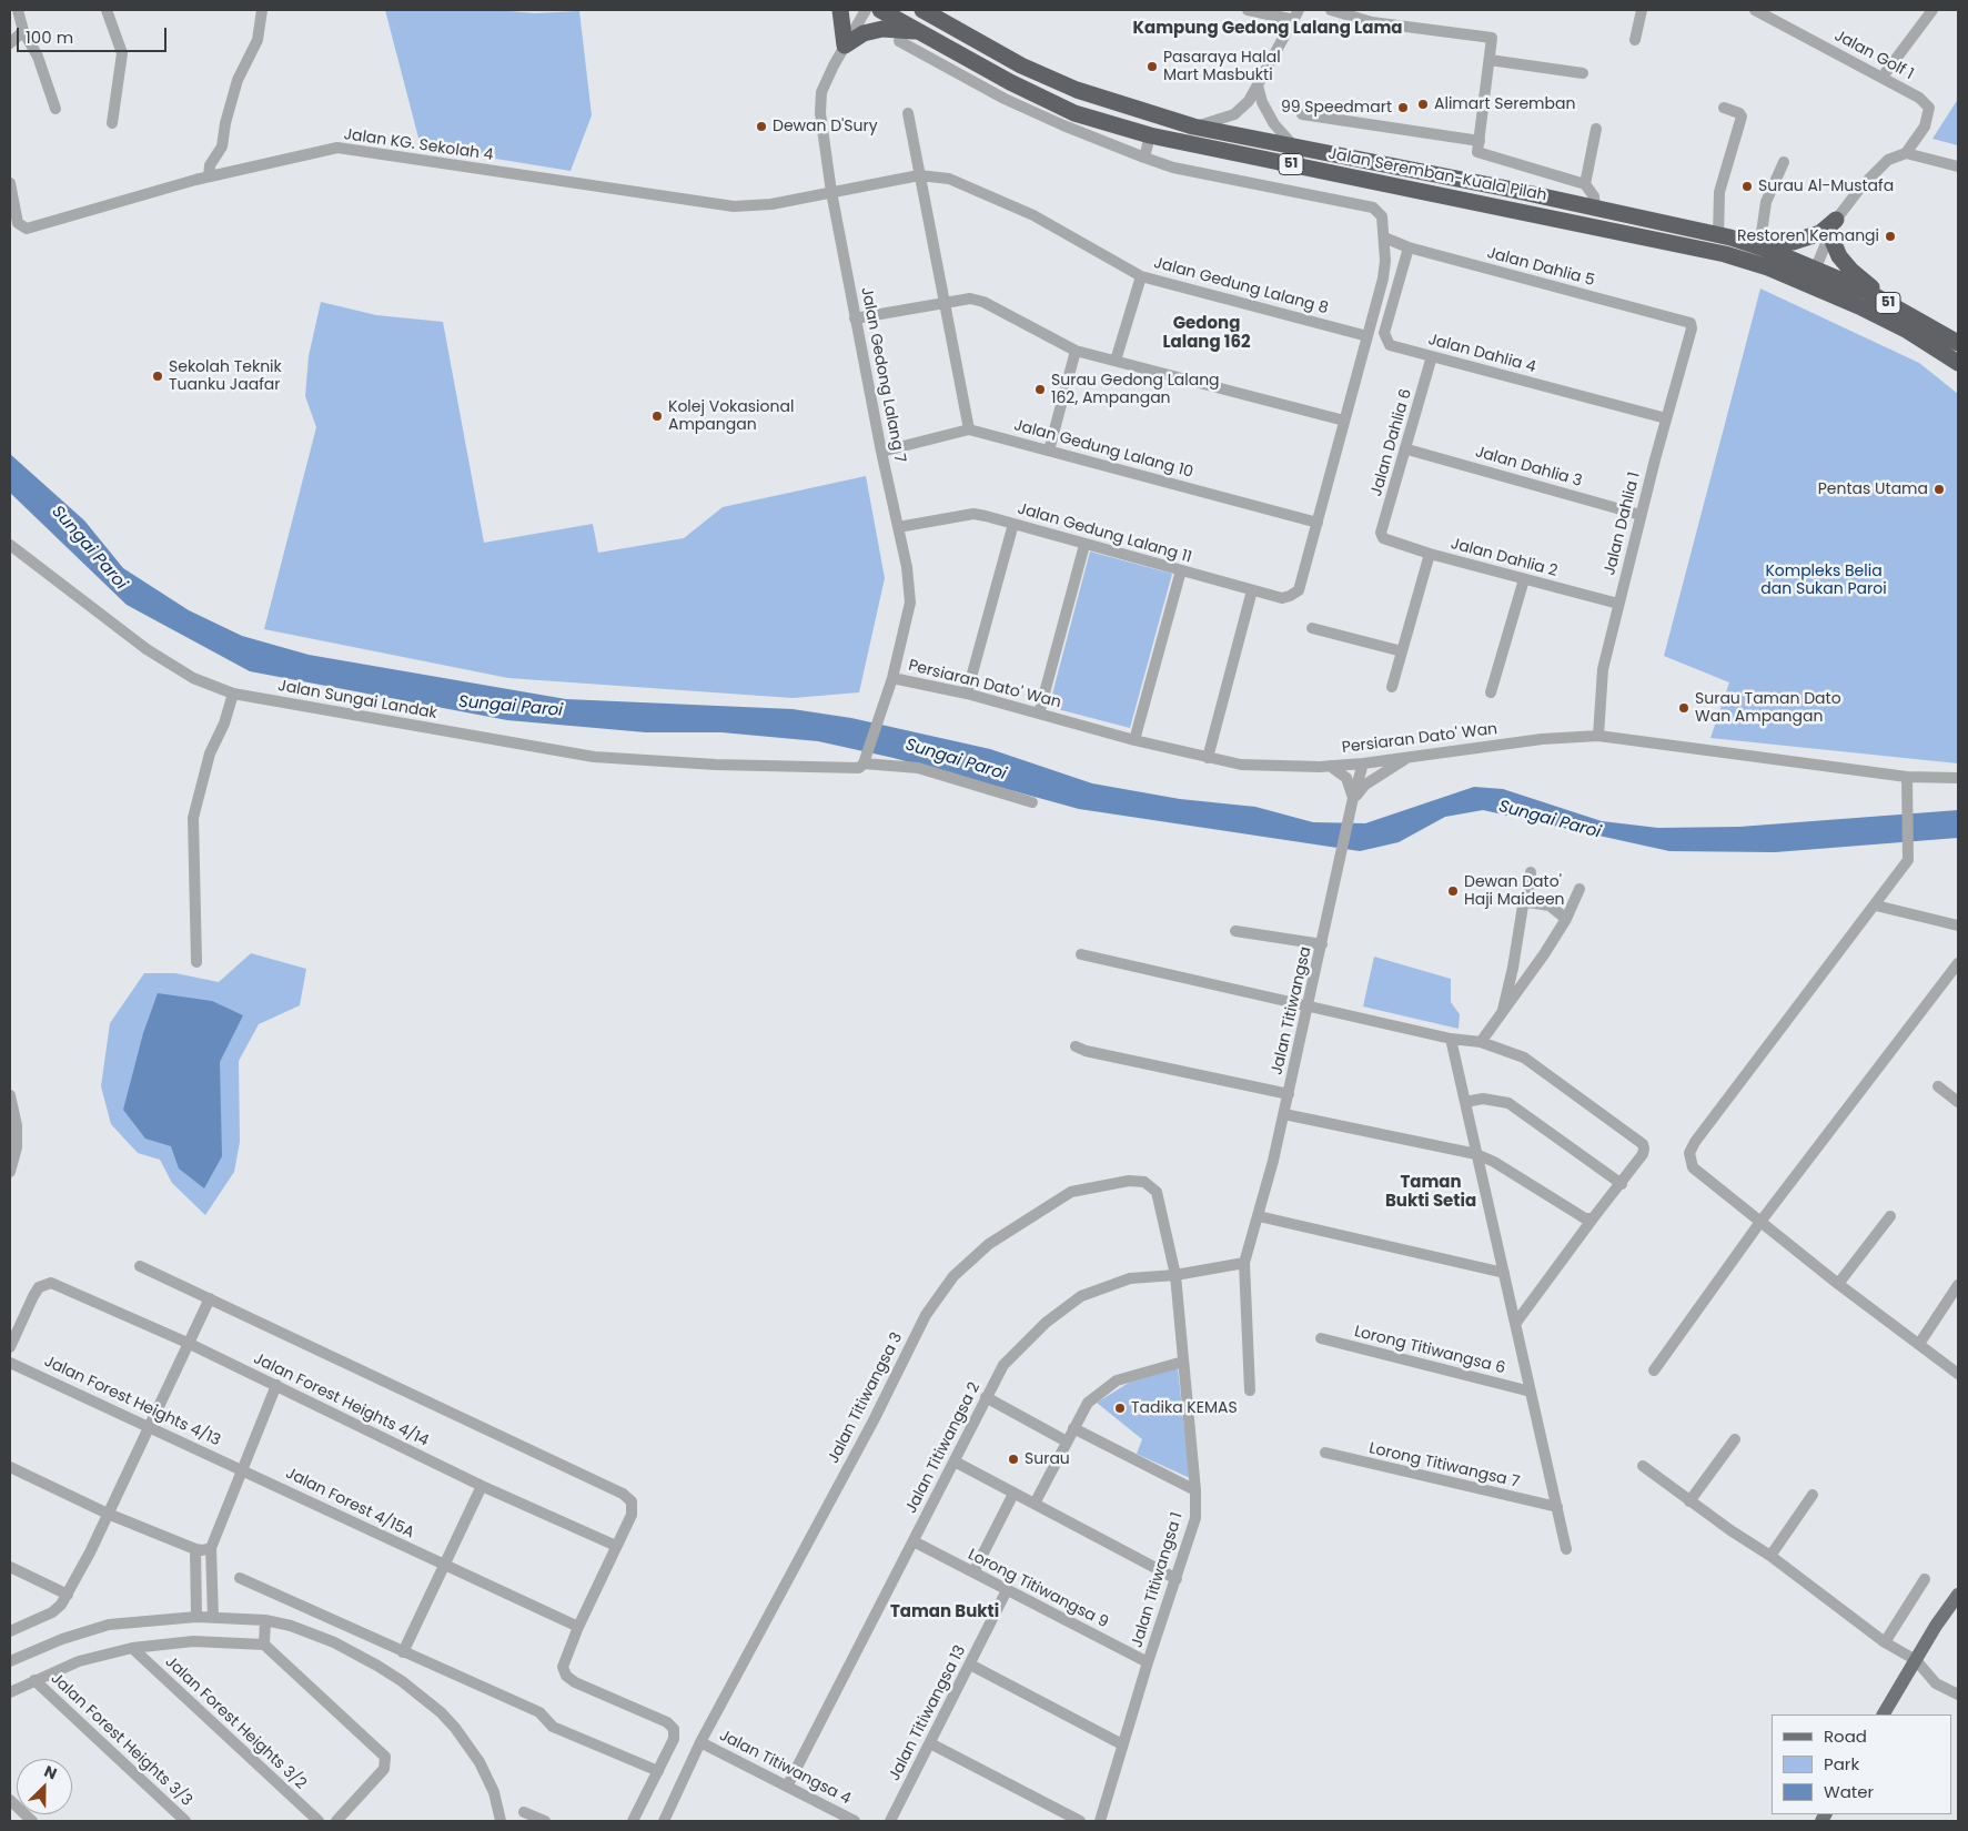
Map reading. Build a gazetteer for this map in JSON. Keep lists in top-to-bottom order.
{
  "streets": {
    "highway": ["51", "Jalan Seremban-Kuala Pilah"],
    "street": [
      "Jalan Golf 1",
      "Jalan KG. Sekolah 4",
      "Jalan Dahlia 5",
      "Jalan Gedung Lalang 8",
      "Jalan Dahlia 4",
      "Jalan Gedong Lalang 7",
      "Jalan Dahlia 6",
      "Jalan Gedung Lalang 10",
      "Jalan Dahlia 3",
      "Jalan Dahlia 1",
      "Jalan Gedung Lalang 11",
      "Jalan Dahlia 2",
      "Persiaran Dato' Wan",
      "Jalan Sungai Landak",
      "Jalan Titiwangsa",
      "Lorong Titiwangsa 6",
      "Jalan Titiwangsa 3",
      "Jalan Forest Heights 4/14",
      "Jalan Forest Heights 4/13",
      "Jalan Titiwangsa 2",
      "Lorong Titiwangsa 7",
      "Jalan Forest 4/15A",
      "Jalan Titiwangsa 1",
      "Lorong Titiwangsa 9",
      "Jalan Titiwangsa 13",
      "Jalan Forest Heights 3/2",
      "Jalan Forest Heights 3/3",
      "Jalan Titiwangsa 4"
    ]
  },
  "crossings": [
    ["Jalan KG. Sekolah 4", "Jalan Gedung Lalang 8"],
    ["Jalan KG. Sekolah 4", "Jalan Gedong Lalang 7"],
    ["Jalan Dahlia 5", "Jalan Dahlia 4"],
    ["Jalan Dahlia 5", "Jalan Dahlia 1"],
    ["Jalan Gedung Lalang 8", "Jalan Gedong Lalang 7"],
    ["Jalan Dahlia 4", "Jalan Dahlia 6"],
    ["Jalan Dahlia 4", "Jalan Dahlia 1"],
    ["Jalan Gedong Lalang 7", "Jalan Gedung Lalang 10"],
    ["Jalan Gedong Lalang 7", "Jalan Gedung Lalang 11"],
    ["Jalan Gedong Lalang 7", "Persiaran Dato' Wan"],
    ["Jalan Gedong Lalang 7", "Jalan Sungai Landak"],
    ["Jalan Dahlia 6", "Jalan Dahlia 3"],
    ["Jalan Dahlia 6", "Jalan Dahlia 2"],
    ["Jalan Gedung Lalang 10", "Jalan Gedung Lalang 11"],
    ["Jalan Dahlia 3", "Jalan Dahlia 1"],
    ["Jalan Dahlia 1", "Jalan Dahlia 2"],
    ["Jalan Dahlia 1", "Persiaran Dato' Wan"],
    ["Persiaran Dato' Wan", "Jalan Titiwangsa"],
    ["Jalan Titiwangsa", "Jalan Titiwangsa 2"],
    ["Jalan Titiwangsa 3", "Jalan Titiwangsa 2"],
    ["Jalan Titiwangsa 3", "Jalan Titiwangsa 1"],
    ["Jalan Titiwangsa 3", "Jalan Titiwangsa 4"],
    ["Jalan Forest Heights 4/13", "Jalan Forest 4/15A"],
    ["Jalan Titiwangsa 2", "Jalan Titiwangsa 1"],
    ["Jalan Titiwangsa 2", "Lorong Titiwangsa 9"],
    ["Jalan Titiwangsa 2", "Jalan Titiwangsa 4"],
    ["Jalan Titiwangsa 1", "Lorong Titiwangsa 9"],
    ["Lorong Titiwangsa 9", "Jalan Titiwangsa 13"]
  ],
  "districts": [
    "Kampung Gedong Lalang Lama",
    "Gedong Lalang 162",
    "Taman Bukti Setia",
    "Taman Bukti"
  ],
  "water": ["Sungai Paroi"],
  "parks": ["Kompleks Belia dan Sukan Paroi"],
  "places": [
    "Pasaraya Halal Mart Masbukti",
    "Alimart Seremban",
    "99 Speedmart",
    "Dewan D'Sury",
    "Surau Al-Mustafa",
    "Restoren Kemangi",
    "Sekolah Teknik Tuanku Jaafar",
    "Surau Gedong Lalang 162, Ampangan",
    "Kolej Vokasional Ampangan",
    "Pentas Utama",
    "Surau Taman Dato Wan Ampangan",
    "Dewan Dato' Haji Maideen",
    "Tadika KEMAS",
    "Surau"
  ],
  "legend": ["Road", "Park", "Water"],
  "scale_bar": "100 m",
  "north": "top right"
}
